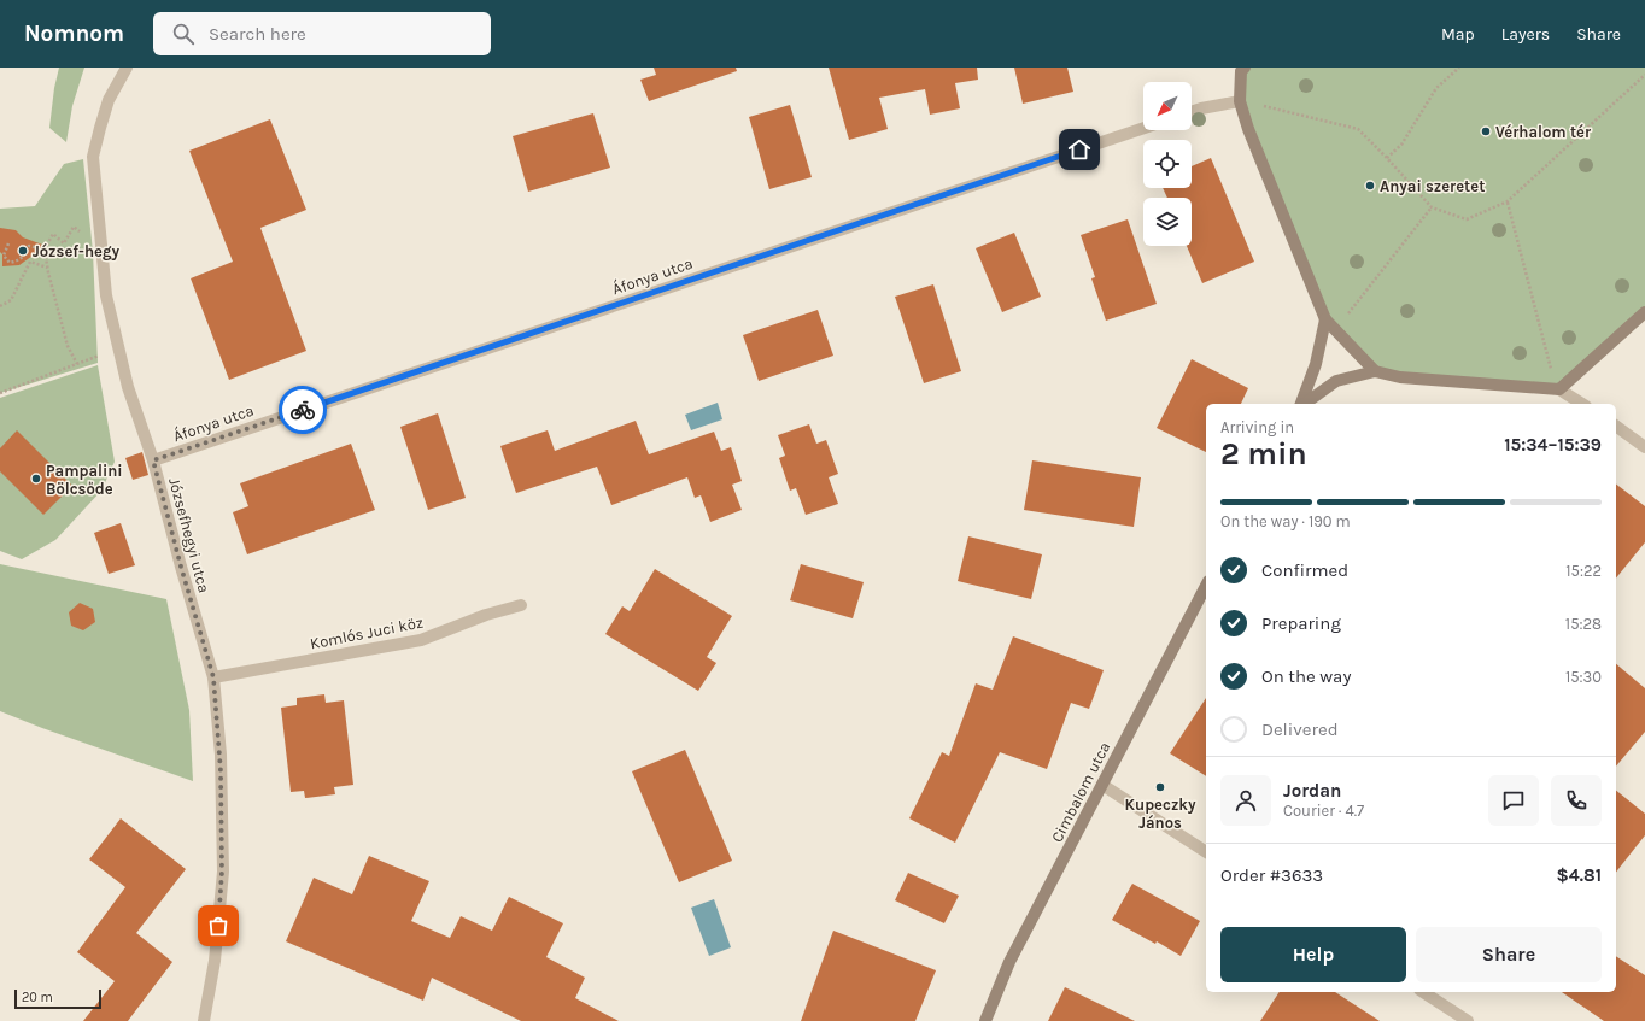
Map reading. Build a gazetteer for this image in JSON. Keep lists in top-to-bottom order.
{
  "streets": {
    "street": [
      "Áfonya utca",
      "Józsefhegyi utca",
      "Komlós Juci köz",
      "Cimbalom utca"
    ]
  },
  "crossings": [
    ["Áfonya utca", "Józsefhegyi utca"],
    ["Józsefhegyi utca", "Komlós Juci köz"]
  ],
  "places": [
    "Vérhalom tér",
    "Anyai szeretet",
    "József-hegy",
    "Pampalini Bölcsőde",
    "Kupeczky János"
  ],
  "scale_bar": "20 m",
  "north": "bottom left",
  "page": {
    "header": "Nomnom",
    "search": "Search here",
    "nav": ["Map", "Layers", "Share"],
    "heading": ["2 min", "Arriving in", "15:34–15:39"],
    "panel": [
      "Jordan",
      "Courier · 4.7",
      "Order #3633",
      "$4.81"
    ],
    "bar": "On the way · 190 m",
    "list": [
      ["Confirmed", "15:22"],
      ["Preparing", "15:28"],
      ["On the way", "15:30"],
      "Delivered"
    ],
    "buttons": ["Help", "Share"],
    "scale": "20 m"
  }
}
